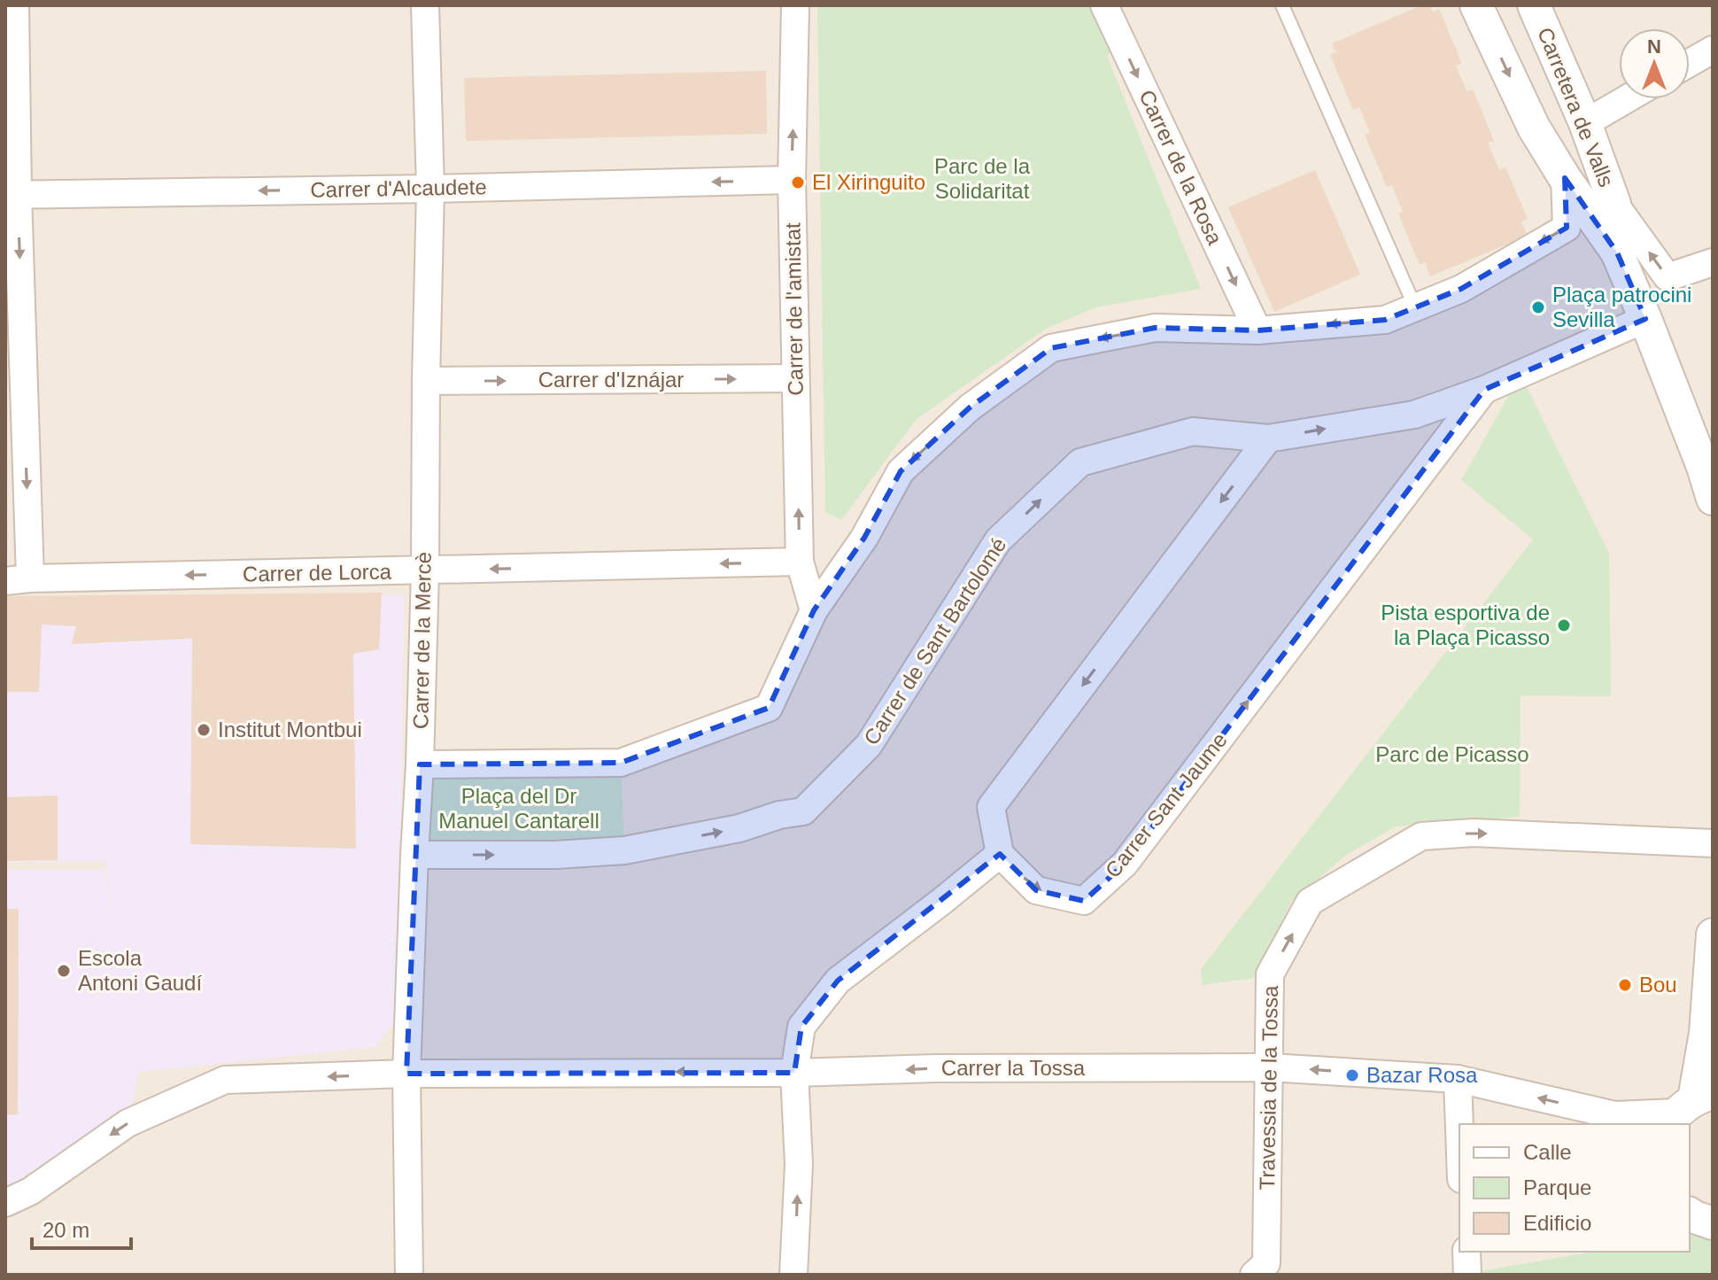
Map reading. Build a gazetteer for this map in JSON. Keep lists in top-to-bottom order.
{
  "streets": {
    "street": [
      "Carretera de Valls",
      "Carrer de la Rosa",
      "Carrer d'Alcaudete",
      "Carrer de l'amistat",
      "Carrer d'Iznájar",
      "Carrer de Lorca",
      "Carrer de la Mercè",
      "Carrer de Sant Bartolomé",
      "Carrer Sant Jaume",
      "Carrer la Tossa",
      "Travessia de la Tossa"
    ]
  },
  "crossings": [
    ["Carretera de Valls", "Carrer de Sant Bartolomé"],
    ["Carrer d'Alcaudete", "Carrer de l'amistat"],
    ["Carrer d'Alcaudete", "Carrer de la Mercè"],
    ["Carrer de l'amistat", "Carrer d'Iznájar"],
    ["Carrer de l'amistat", "Carrer de Lorca"],
    ["Carrer d'Iznájar", "Carrer de la Mercè"],
    ["Carrer de Lorca", "Carrer de la Mercè"],
    ["Carrer de la Mercè", "Carrer de Sant Bartolomé"],
    ["Carrer de la Mercè", "Carrer la Tossa"],
    ["Carrer de Sant Bartolomé", "Carrer Sant Jaume"],
    ["Carrer la Tossa", "Travessia de la Tossa"]
  ],
  "one_way": [
    "Carrer de la Rosa",
    "Carrer d'Alcaudete",
    "Carrer de l'amistat",
    "Carrer d'Iznájar",
    "Carrer de Lorca",
    "Carrer la Tossa",
    "Travessia de la Tossa"
  ],
  "parks": ["Parc de la Solidaritat", "Parc de Picasso", "Plaça del Dr Manuel Cantarell"],
  "places": [
    "El Xiringuito",
    "Plaça patrocini Sevilla",
    "Pista esportiva de la Plaça Picasso",
    "Institut Montbui",
    "Escola Antoni Gaudí",
    "Bou",
    "Bazar Rosa"
  ],
  "legend": ["Calle", "Parque", "Edificio"],
  "scale_bar": "20 m",
  "north": "top"
}
